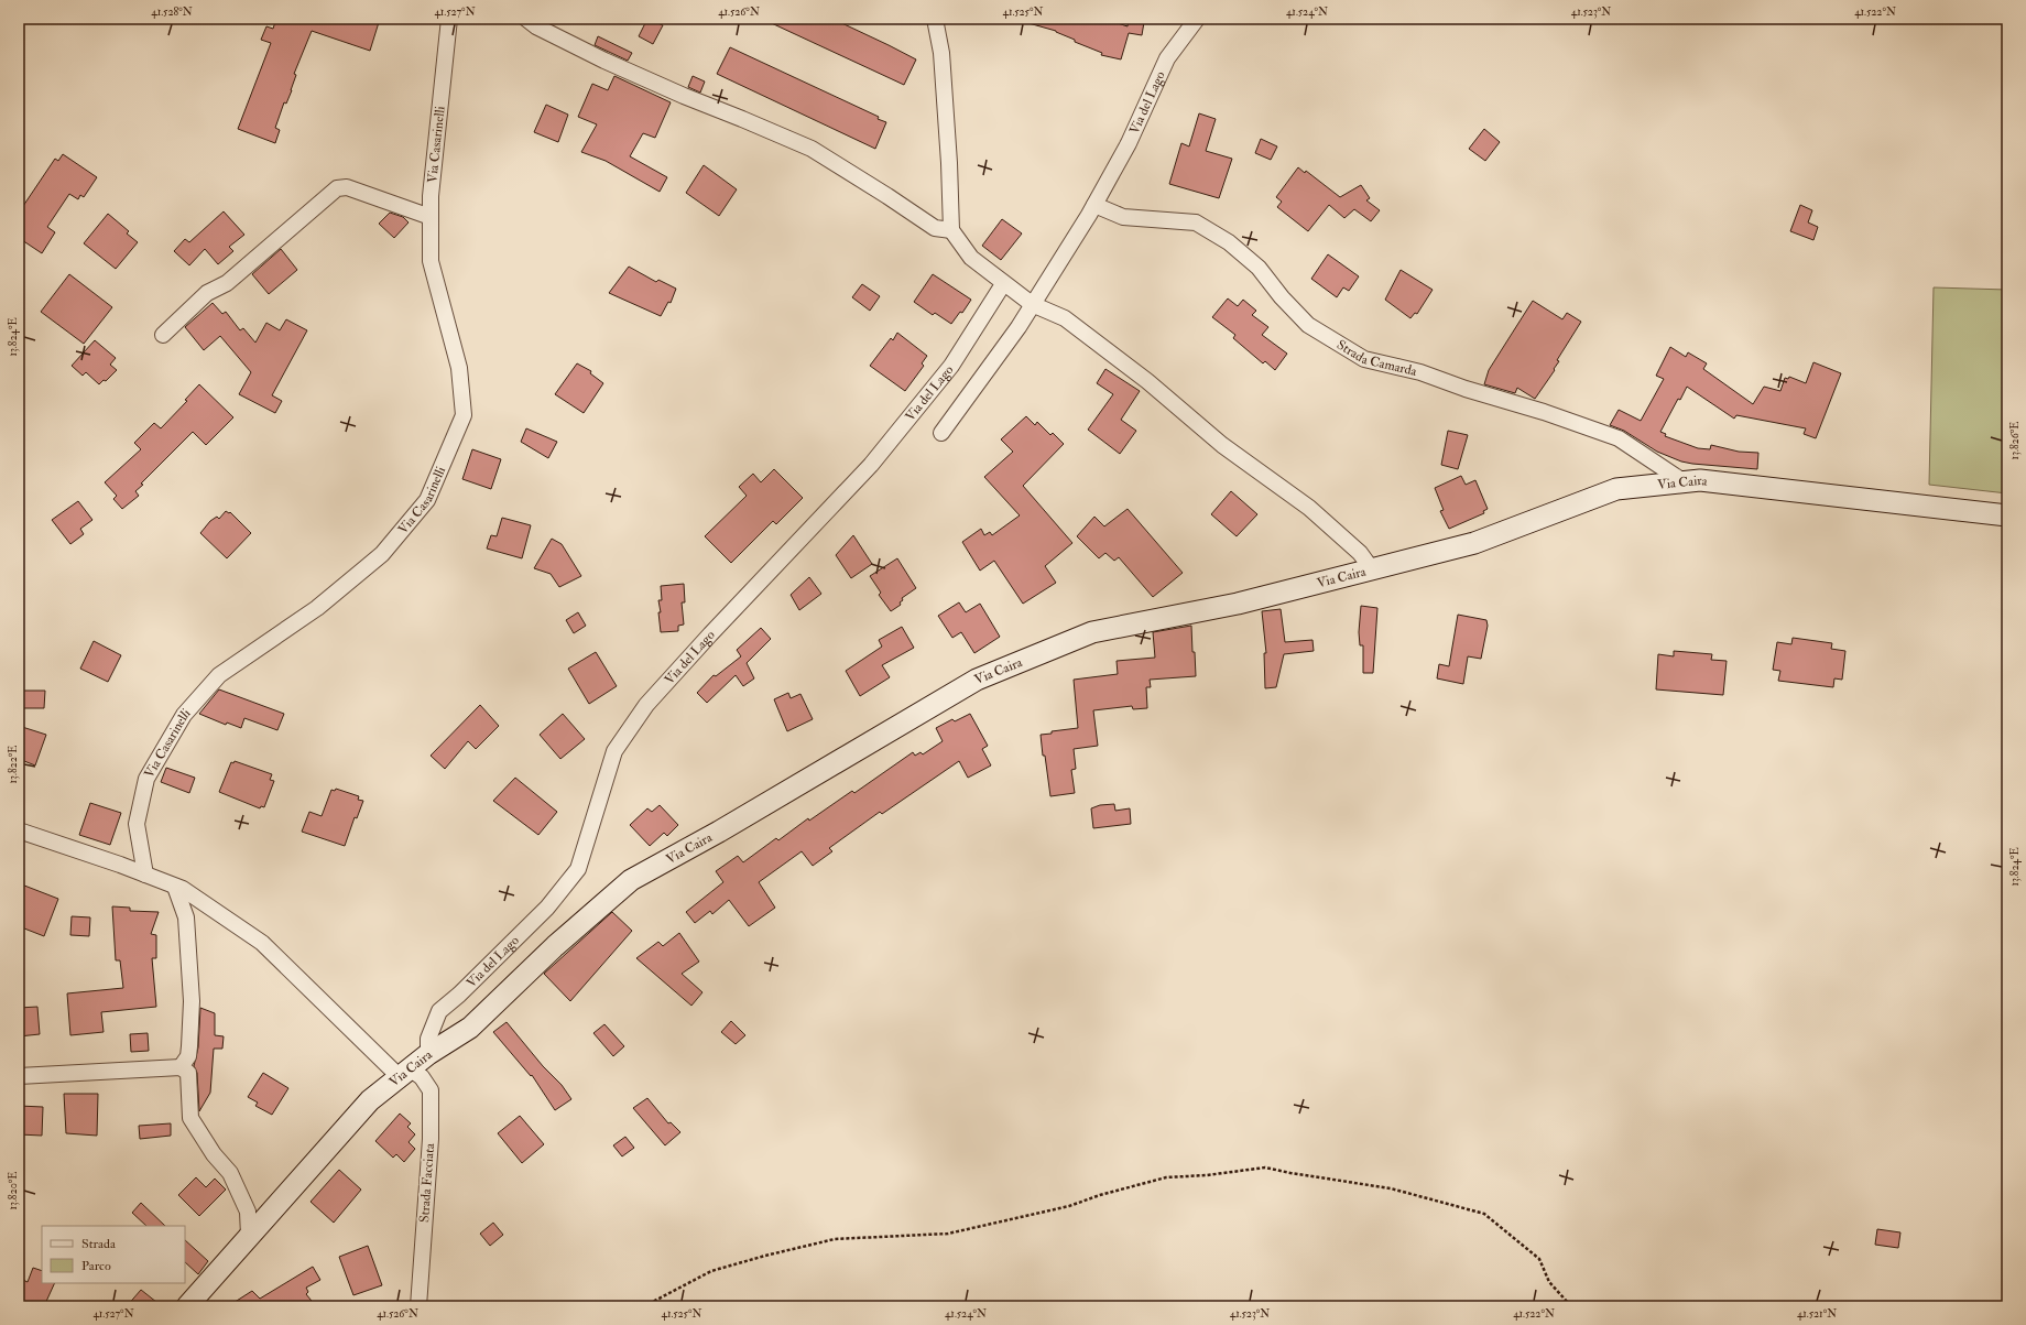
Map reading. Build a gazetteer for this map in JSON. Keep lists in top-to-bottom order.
{
  "streets": {
    "street": [
      "Via del Lago",
      "Via Casarinelli",
      "Strada Camarda",
      "Via Caira",
      "Strada Facciata"
    ]
  },
  "crossings": [
    ["Via del Lago", "Strada Camarda"],
    ["Via del Lago", "Via Caira"],
    ["Via Casarinelli", "Strada Facciata"],
    ["Strada Camarda", "Via Caira"],
    ["Via Caira", "Strada Facciata"]
  ],
  "legend": ["Strada", "Parco"],
  "coordinates": [
    "41.528°N",
    "41.527°N",
    "41.526°N",
    "41.525°N",
    "41.524°N",
    "41.523°N",
    "41.522°N",
    "13.824°E",
    "13.826°E",
    "13.822°E",
    "13.820°E",
    "41.521°N"
  ]
}
